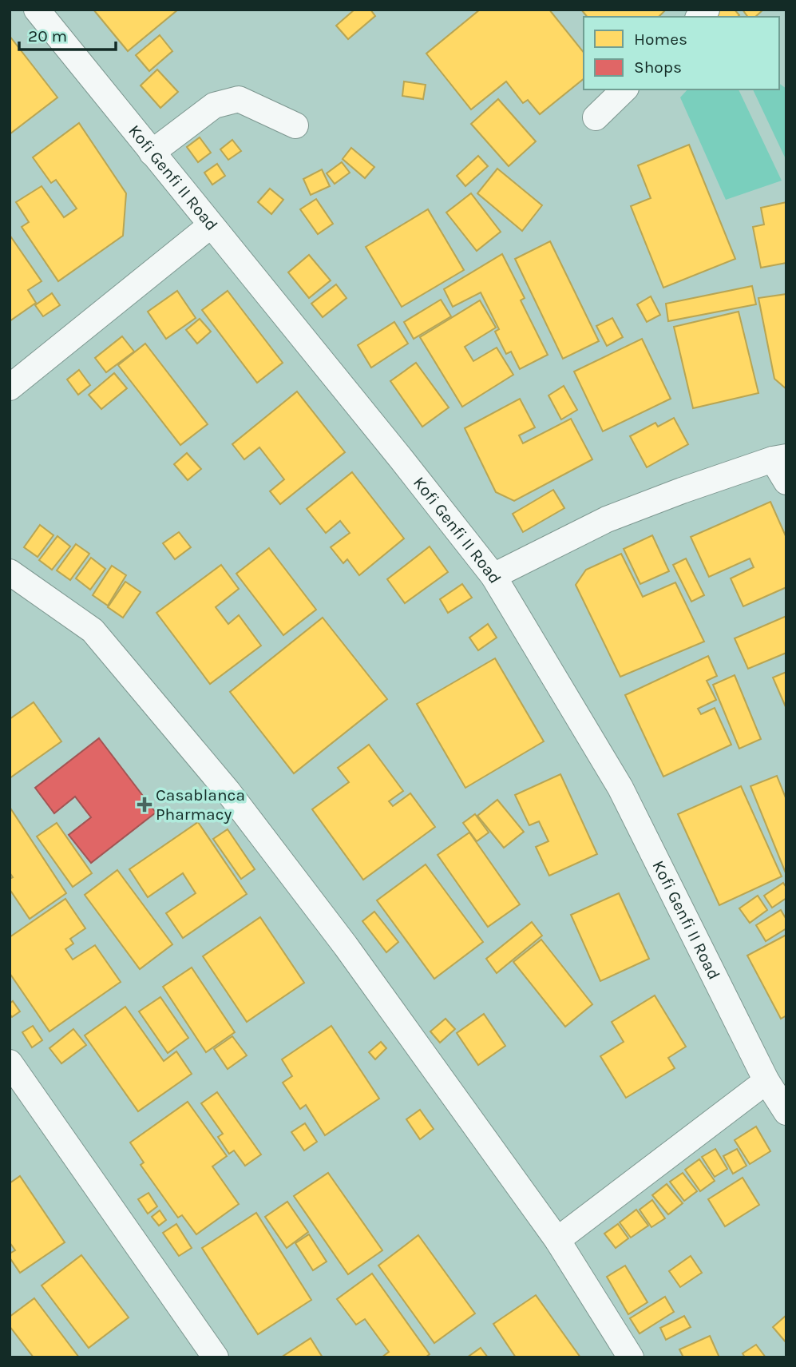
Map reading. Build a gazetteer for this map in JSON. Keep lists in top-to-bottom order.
{
  "streets": {
    "street": ["Kofi Genfi II Road"]
  },
  "places": {
    "health": ["Casablanca Pharmacy"]
  },
  "legend": ["Homes", "Shops"],
  "scale_bar": "20 m"
}
